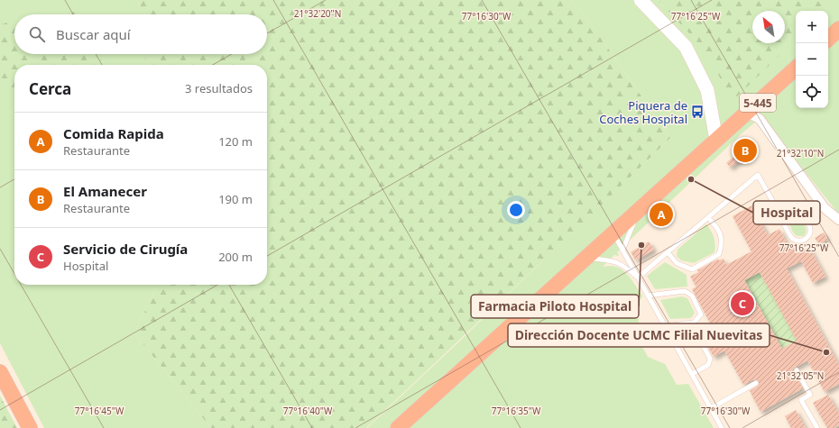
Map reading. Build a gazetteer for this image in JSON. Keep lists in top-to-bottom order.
{
  "streets": {
    "highway": ["5-445"]
  },
  "places": {
    "bus stop": ["Piquera de Coches Hospital"],
    "other": ["Hospital", "Farmacia Piloto Hospital", "Dirección Docente UCMC Filial Nuevitas"]
  },
  "north": "top left",
  "page": {
    "map_buttons": ["+", "−"],
    "search": "Buscar aquí",
    "heading": ["Cerca", "3 resultados"],
    "list": [
      {
        "mark": "A",
        "name": "Comida Rapida",
        "note": "Restaurante",
        "value": "120 m"
      },
      {
        "mark": "B",
        "name": "El Amanecer",
        "note": "Restaurante",
        "value": "190 m"
      },
      {
        "mark": "C",
        "name": "Servicio de Cirugía",
        "note": "Hospital",
        "value": "200 m"
      }
    ],
    "pins": ["B", "A", "C"]
  },
  "coordinates": [
    "21°32'20\"N",
    "77°16'30\"W",
    "77°16'25\"W",
    "21°32'10\"N",
    "21°32'05\"N",
    "77°16'45\"W",
    "77°16'40\"W",
    "77°16'35\"W"
  ]
}
